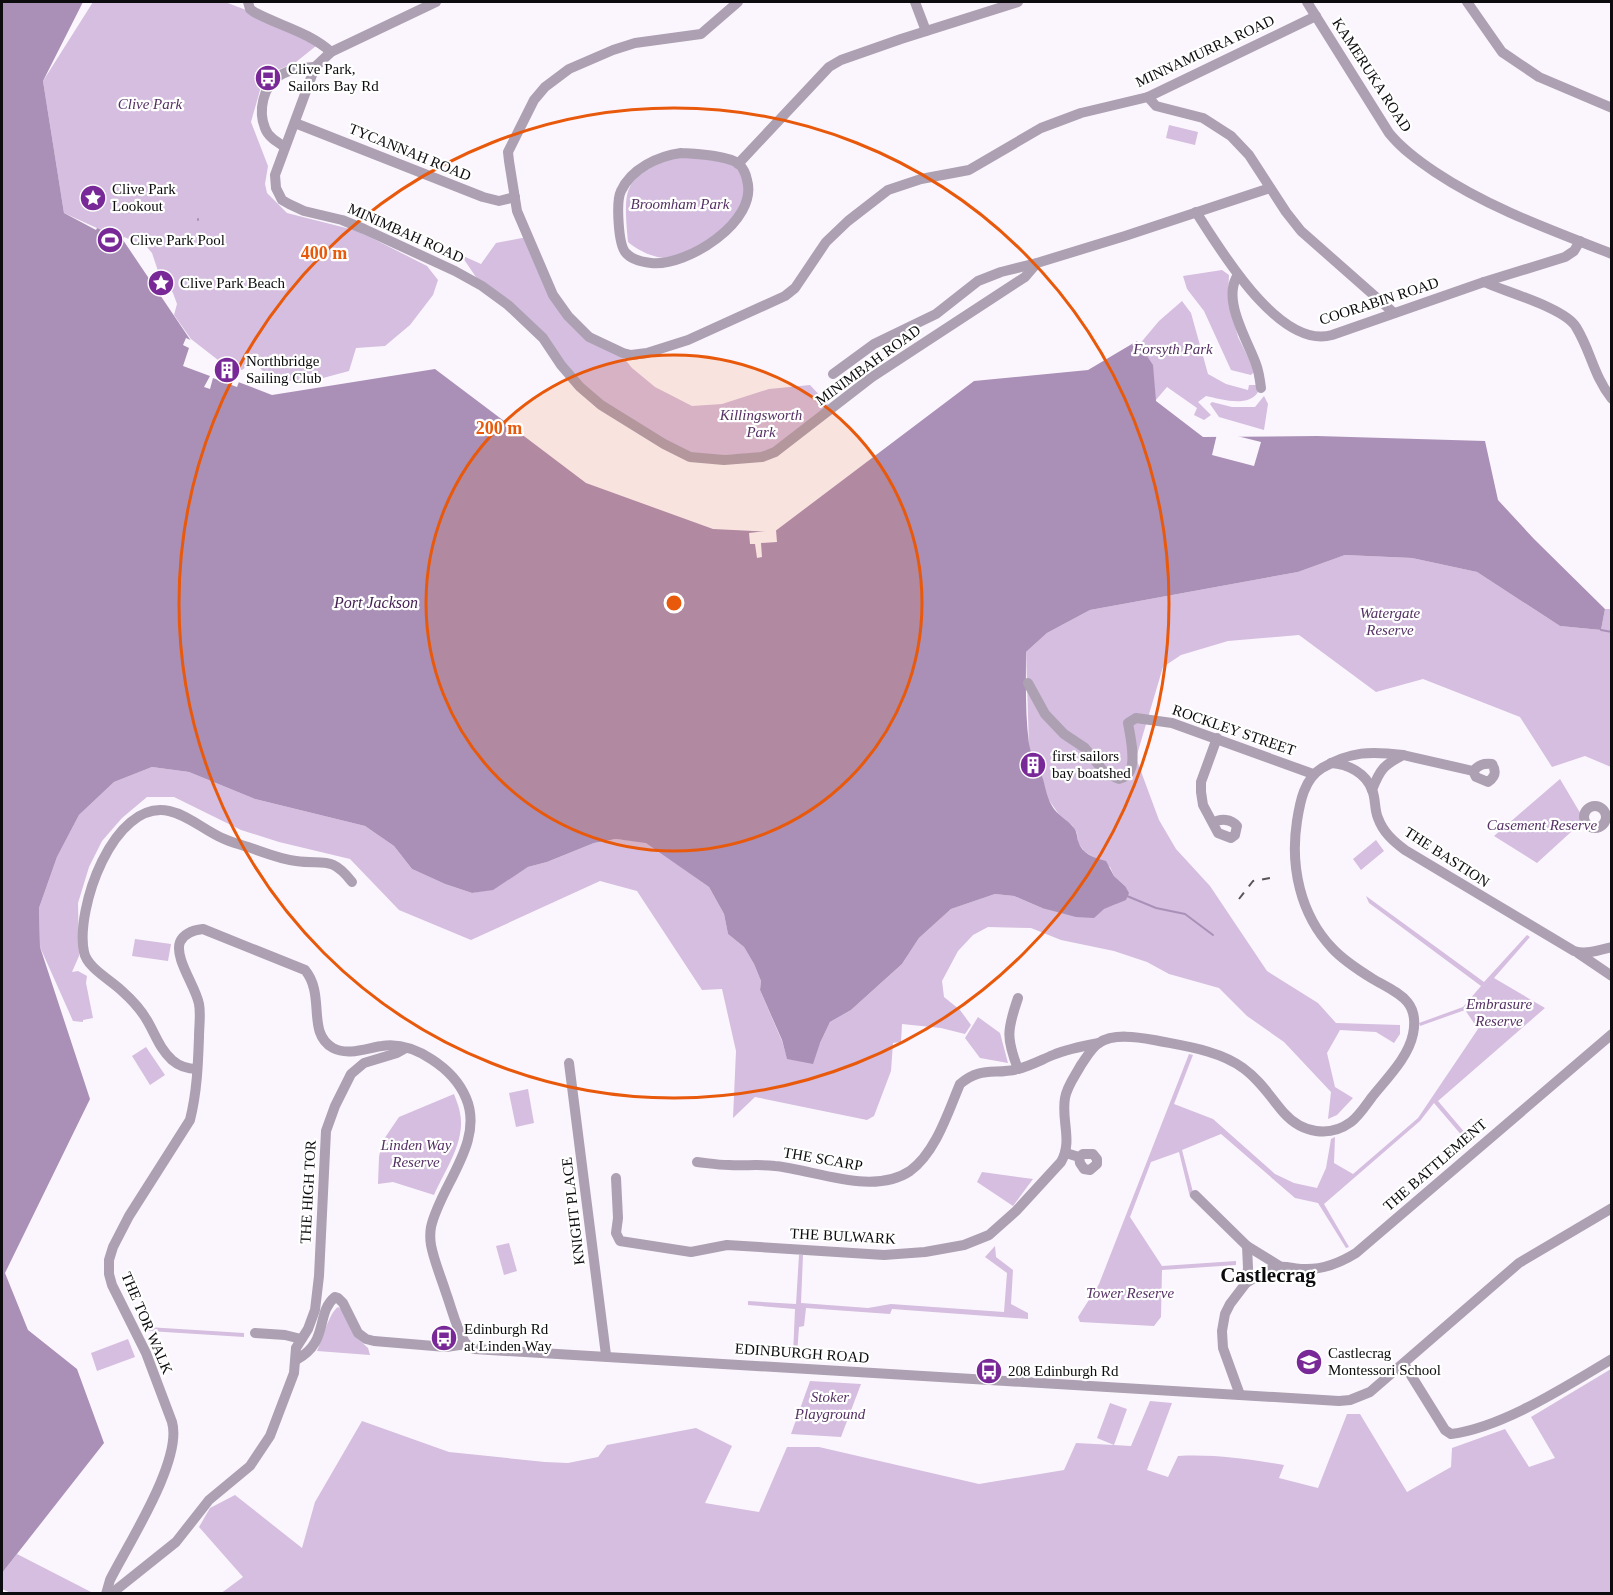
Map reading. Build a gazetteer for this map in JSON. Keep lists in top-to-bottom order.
{
  "streets": {
    "street": [
      "MINNAMURRA ROAD",
      "KAMERUKA ROAD",
      "TYCANNAH ROAD",
      "MINIMBAH ROAD",
      "COORABIN ROAD",
      "ROCKLEY STREET",
      "THE BASTION",
      "THE SCARP",
      "THE BATTLEMENT",
      "THE HIGH TOR",
      "KNIGHT PLACE",
      "THE BULWARK",
      "THE TOR WALK",
      "EDINBURGH ROAD"
    ]
  },
  "crossings": [
    ["MINNAMURRA ROAD", "KAMERUKA ROAD"],
    ["MINNAMURRA ROAD", "TYCANNAH ROAD"],
    ["KAMERUKA ROAD", "COORABIN ROAD"],
    ["MINIMBAH ROAD", "COORABIN ROAD"],
    ["THE HIGH TOR", "THE TOR WALK"],
    ["THE HIGH TOR", "EDINBURGH ROAD"],
    ["KNIGHT PLACE", "EDINBURGH ROAD"]
  ],
  "districts": ["Castlecrag"],
  "water": ["Port Jackson"],
  "parks": [
    "Clive Park",
    "Broomham Park",
    "Forsyth Park",
    "Killingsworth Park",
    "Watergate Reserve",
    "Casement Reserve",
    "Embrasure Reserve",
    "Linden Way Reserve",
    "Tower Reserve",
    "Stoker Playground"
  ],
  "places": {
    "bus stop": ["Clive Park, Sailors Bay Rd", "Edinburgh Rd at Linden Way", "208 Edinburgh Rd"],
    "place": ["Clive Park Lookout", "Clive Park Beach"],
    "sports": ["Clive Park Pool"],
    "building": ["Northbridge Sailing Club", "first sailors bay boatshed"],
    "school or university": ["Castlecrag Montessori School"]
  },
  "rings": ["400 m", "200 m"]
}
